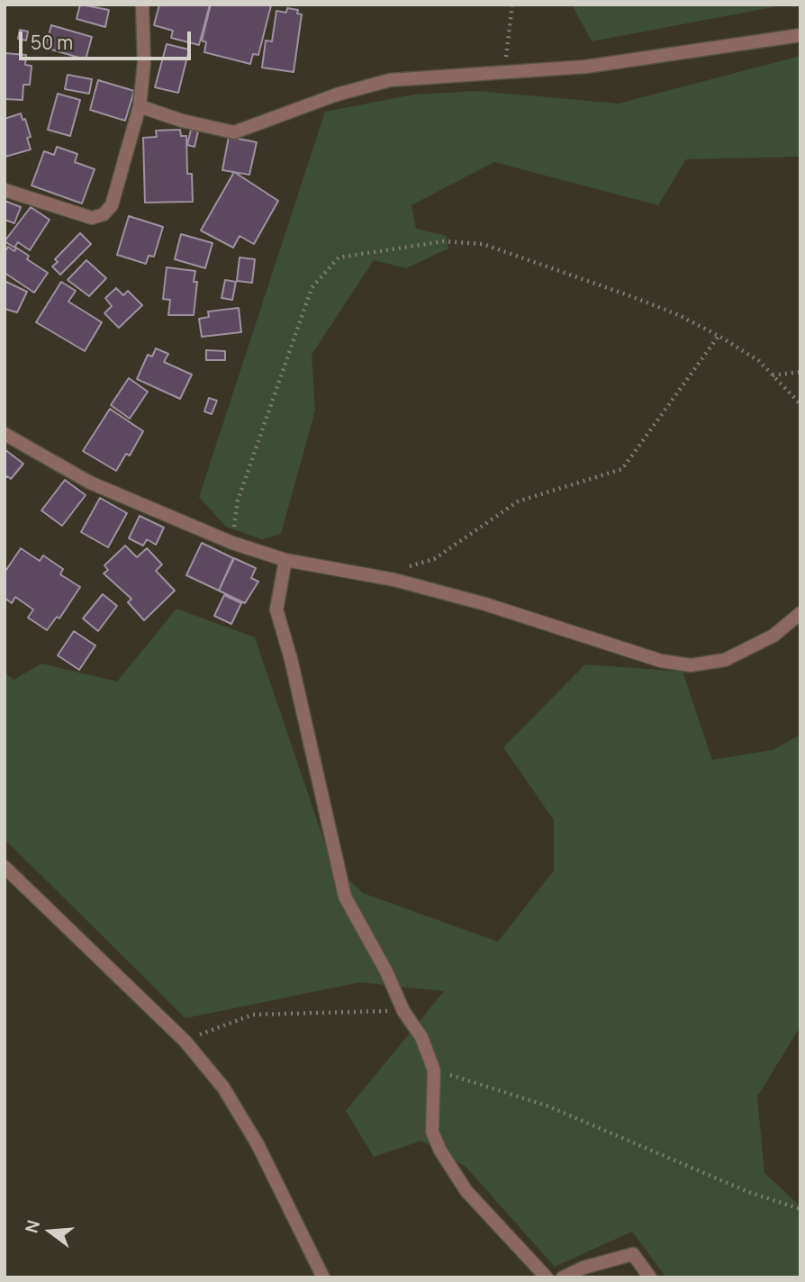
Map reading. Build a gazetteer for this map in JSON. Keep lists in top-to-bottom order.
{
  "scale_bar": "50 m",
  "north": "left"
}
